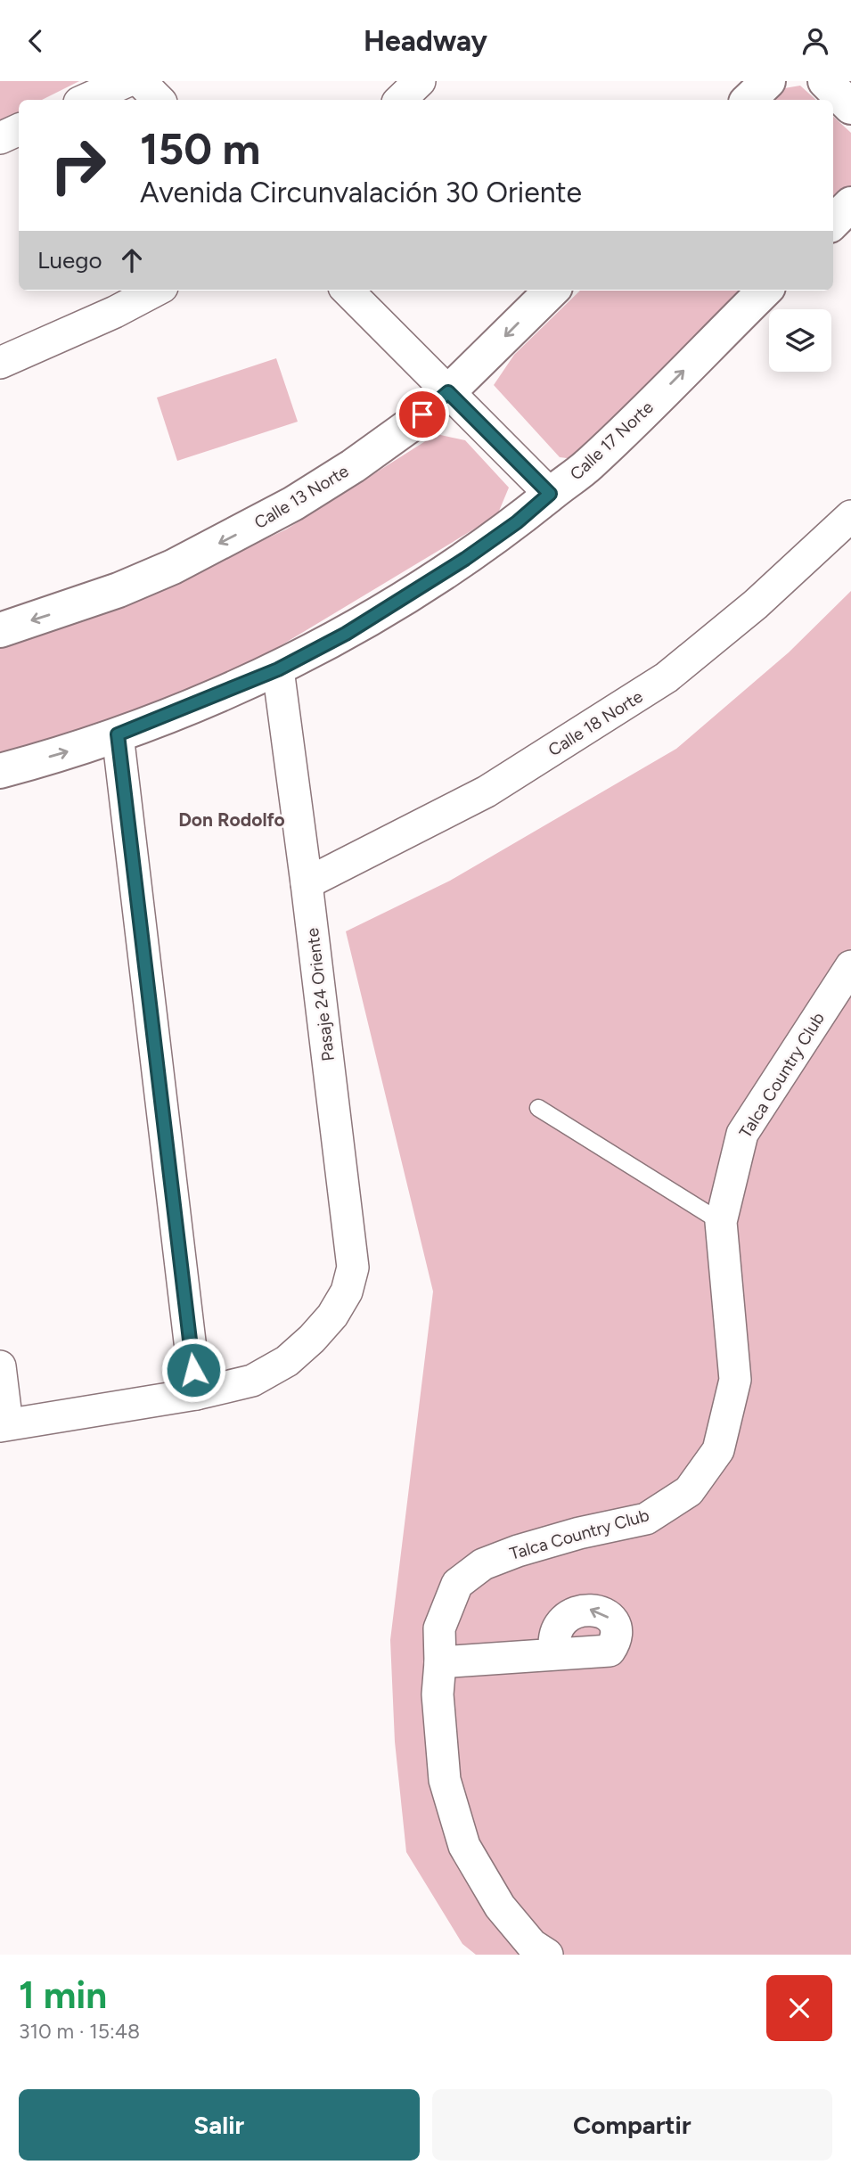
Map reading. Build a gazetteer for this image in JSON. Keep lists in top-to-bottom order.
{
  "streets": {
    "street": [
      "Calle 17 Norte",
      "Calle 13 Norte",
      "Calle 18 Norte",
      "Pasaje 24 Oriente",
      "Talca Country Club"
    ]
  },
  "crossings": [
    ["Calle 17 Norte", "Pasaje 24 Oriente"],
    ["Calle 18 Norte", "Pasaje 24 Oriente"]
  ],
  "one_way": ["Calle 17 Norte", "Calle 13 Norte"],
  "districts": ["Don Rodolfo"],
  "page": {
    "header": "Headway",
    "turn": ["150 m", "Avenida Circunvalación 30 Oriente"],
    "then": "Luego",
    "heading": ["1 min", "310 m · 15:48"],
    "buttons": ["Salir", "Compartir"]
  }
}
